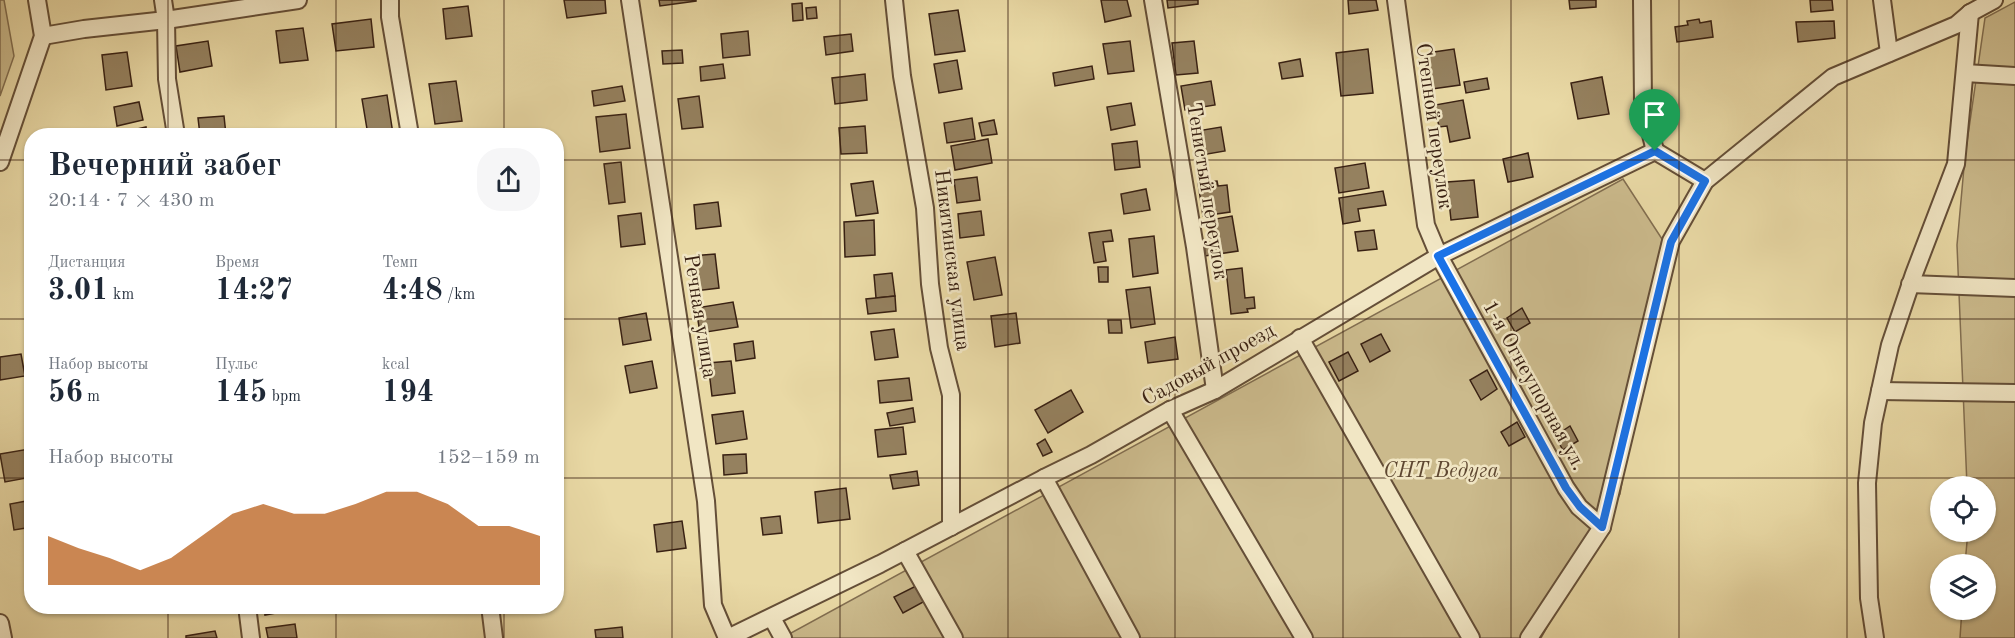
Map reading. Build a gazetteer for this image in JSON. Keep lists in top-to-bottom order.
{
  "streets": {
    "street": [
      "Степной переулок",
      "Тенистый переулок",
      "Никитинская улица",
      "Речная улица",
      "Садовый проезд",
      "1-я Огнеупорная ул."
    ]
  },
  "crossings": [
    ["Степной переулок", "Садовый проезд"],
    ["Степной переулок", "1-я Огнеупорная ул."],
    ["Тенистый переулок", "Садовый проезд"],
    ["Никитинская улица", "Садовый проезд"],
    ["Речная улица", "Садовый проезд"],
    ["Садовый проезд", "1-я Огнеупорная ул."]
  ],
  "parks": ["СНТ Ведуга"],
  "page": {
    "heading": ["Вечерний забег", "20:14 · 7 × 430 m"],
    "stats": [
      ["Дистанция", "3.01 km"],
      ["Время", "14:27"],
      ["Темп", "4:48 /km"],
      ["Набор высоты", "56 m"],
      ["Пульс", "145 bpm"],
      ["kcal", "194"]
    ],
    "chart": ["Набор высоты", "152–159 m"]
  }
}
